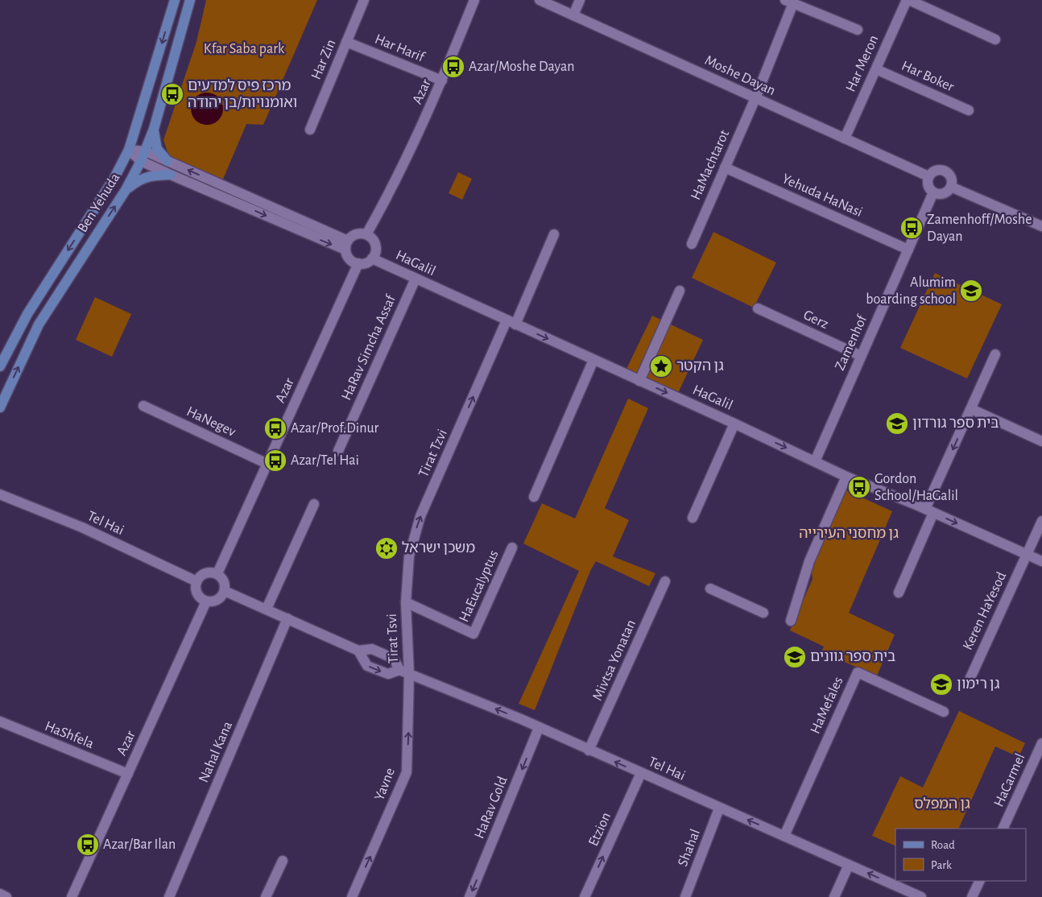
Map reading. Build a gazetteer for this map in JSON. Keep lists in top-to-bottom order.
{
  "streets": {
    "main road": ["Ben Yehuda"],
    "street": [
      "Har Harif",
      "Har Zin",
      "Har Meron",
      "Moshe Dayan",
      "Har Boker",
      "Azar",
      "HaMachtarot",
      "Yehuda HaNasi",
      "HaGalil",
      "Gerz",
      "Zamenhof",
      "HaRav Simcha Assaf",
      "HaNegev",
      "Tirat Tzvi",
      "Tel Hai",
      "HaEucalyptus",
      "Keren HaYesod",
      "Tirat Tsvi",
      "Mivtsa Yonatan",
      "HaMefales",
      "HaShfela",
      "Nahal Kana",
      "HaCarmel",
      "Yavne",
      "HaRav Gold",
      "Etzion",
      "Shahal"
    ]
  },
  "crossings": [
    ["Har Harif", "Har Zin"],
    ["Har Harif", "Azar"],
    ["Har Meron", "Moshe Dayan"],
    ["Har Meron", "Har Boker"],
    ["Moshe Dayan", "HaMachtarot"],
    ["Moshe Dayan", "Zamenhof"],
    ["Azar", "HaGalil"],
    ["Azar", "HaNegev"],
    ["Azar", "Tel Hai"],
    ["Azar", "HaShfela"],
    ["HaMachtarot", "Yehuda HaNasi"],
    ["Yehuda HaNasi", "Zamenhof"],
    ["HaGalil", "Zamenhof"],
    ["HaGalil", "HaRav Simcha Assaf"],
    ["HaGalil", "Tirat Tzvi"],
    ["HaGalil", "Keren HaYesod"],
    ["Gerz", "Zamenhof"],
    ["Tirat Tzvi", "HaEucalyptus"],
    ["Tirat Tzvi", "Tirat Tsvi"],
    ["Tel Hai", "Tirat Tsvi"],
    ["Tel Hai", "Mivtsa Yonatan"],
    ["Tel Hai", "HaMefales"],
    ["Tel Hai", "Nahal Kana"],
    ["Tel Hai", "Yavne"],
    ["Tel Hai", "HaRav Gold"],
    ["Tel Hai", "Etzion"],
    ["Tel Hai", "Shahal"],
    ["HaEucalyptus", "Tirat Tsvi"],
    ["Tirat Tsvi", "Yavne"]
  ],
  "one_way": [
    "HaGalil",
    "Tirat Tzvi",
    "Yavne",
    "HaRav Gold",
    "Etzion"
  ],
  "parks": ["Kfar Saba park", "גן מחסני העירייה", "גן המפלס"],
  "places": {
    "bus stop": [
      "Azar/Moshe Dayan",
      "מרכז פיס למדעים ואומנויות/בן יהודה",
      "Zamenhoff/Moshe Dayan",
      "Azar/Prof.Dinur",
      "Azar/Tel Hai",
      "Gordon School/HaGalil",
      "Azar/Bar Ilan"
    ],
    "school or university": [
      "Alumim boarding school",
      "בית ספר גורדון",
      "בית ספר גוונים",
      "גן רימון"
    ],
    "place": ["גן הקטר"],
    "synagogue": ["משכן ישראל"]
  },
  "legend": ["Road", "Park"]
}
